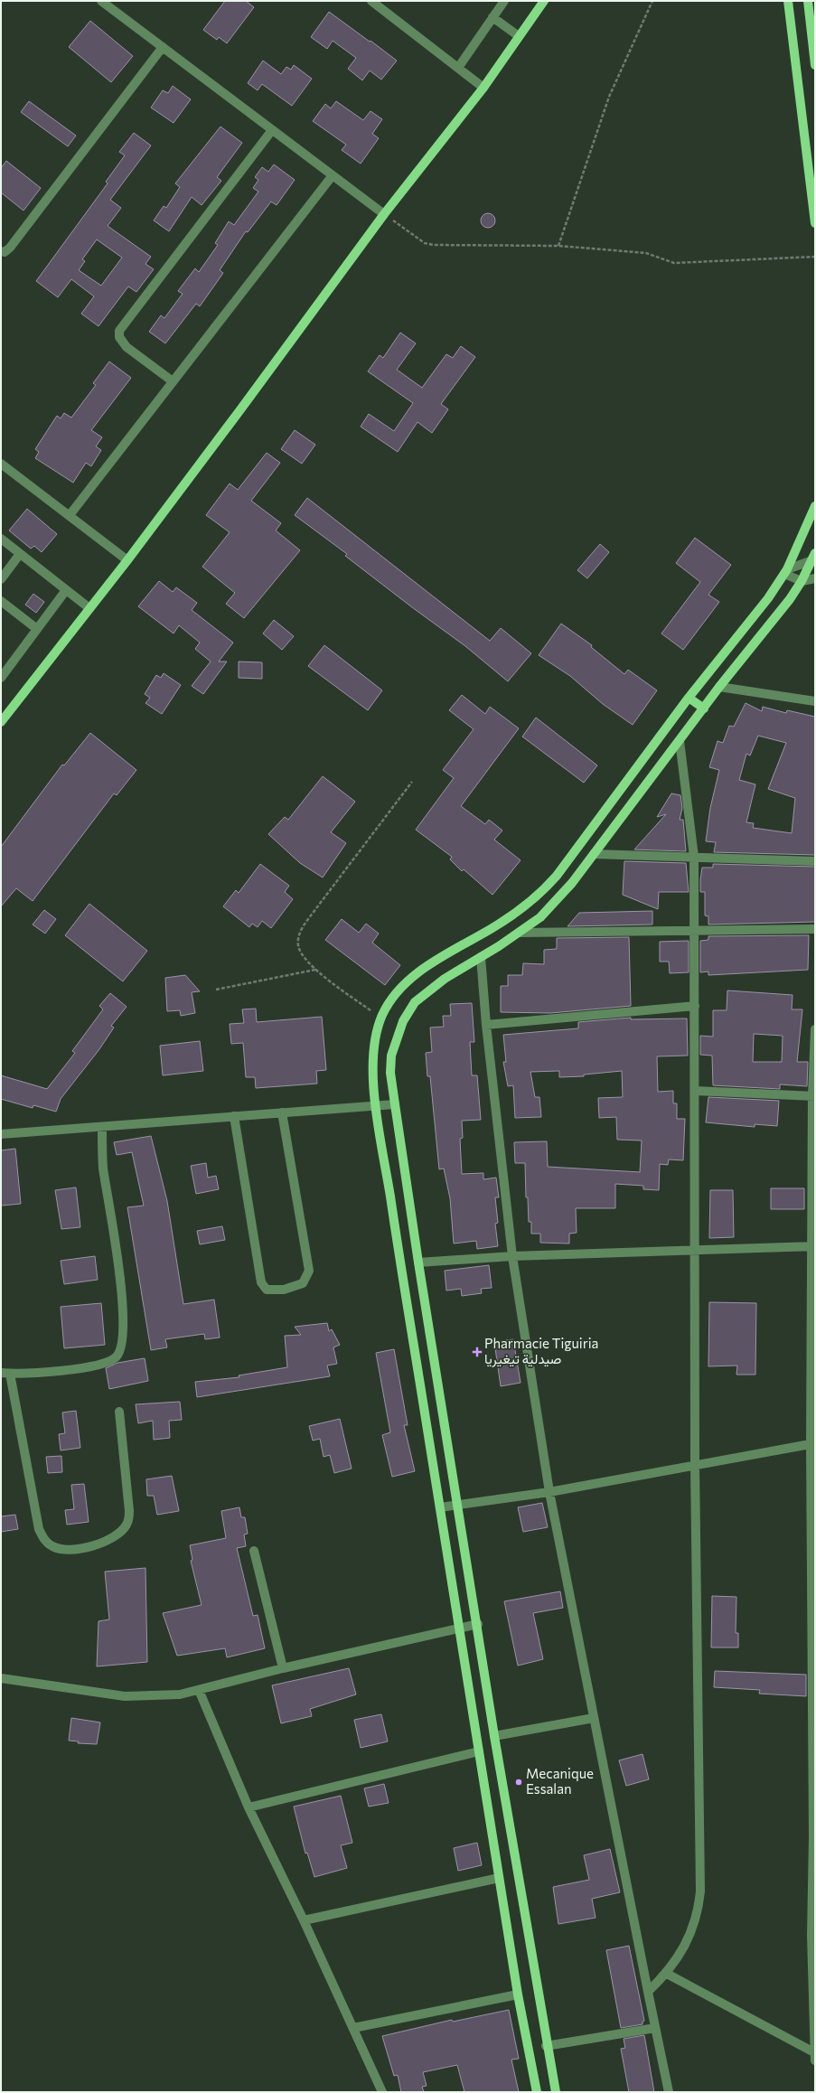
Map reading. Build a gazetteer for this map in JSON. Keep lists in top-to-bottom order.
{
  "places": {
    "health": ["Pharmacie Tiguiria صيدلية تيغيريا"],
    "other": ["Mecanique Essalan"]
  }
}
